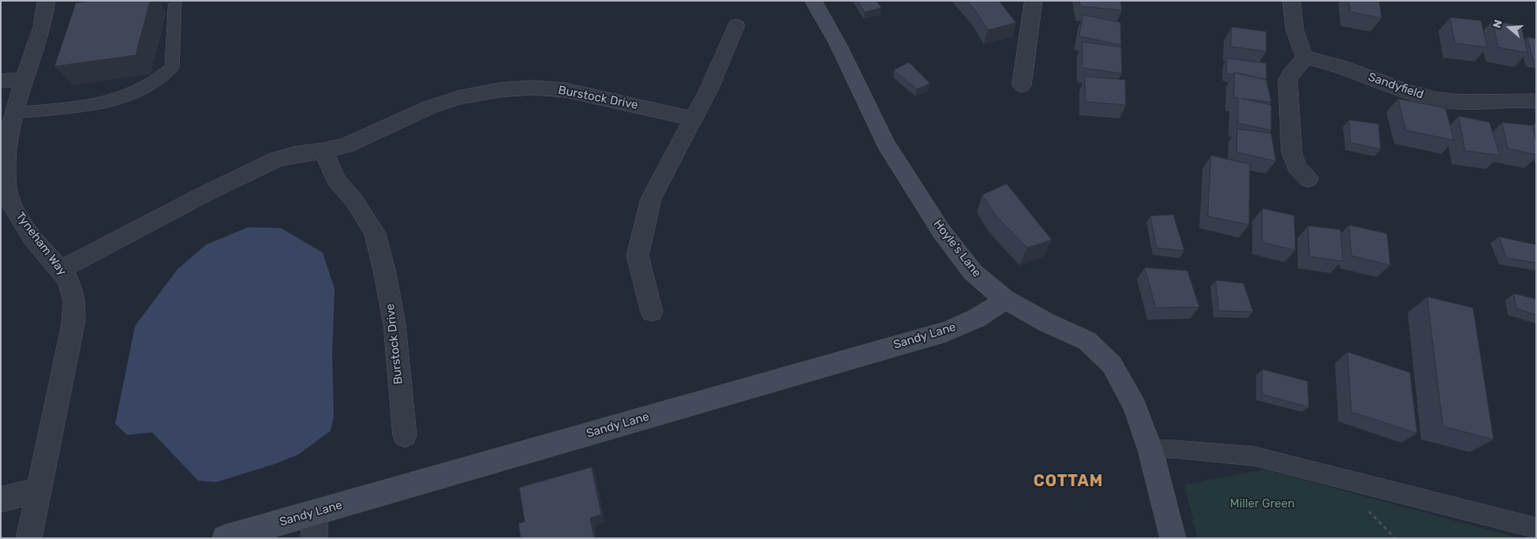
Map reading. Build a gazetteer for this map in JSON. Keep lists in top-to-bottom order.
{
  "streets": {
    "street": [
      "Sandyfield",
      "Burstock Drive",
      "Tyneham Way",
      "Hoyle's Lane",
      "Sandy Lane"
    ]
  },
  "crossings": [
    ["Burstock Drive", "Tyneham Way"],
    ["Hoyle's Lane", "Sandy Lane"]
  ],
  "districts": ["COTTAM"],
  "parks": ["Miller Green"],
  "north": "left"
}
